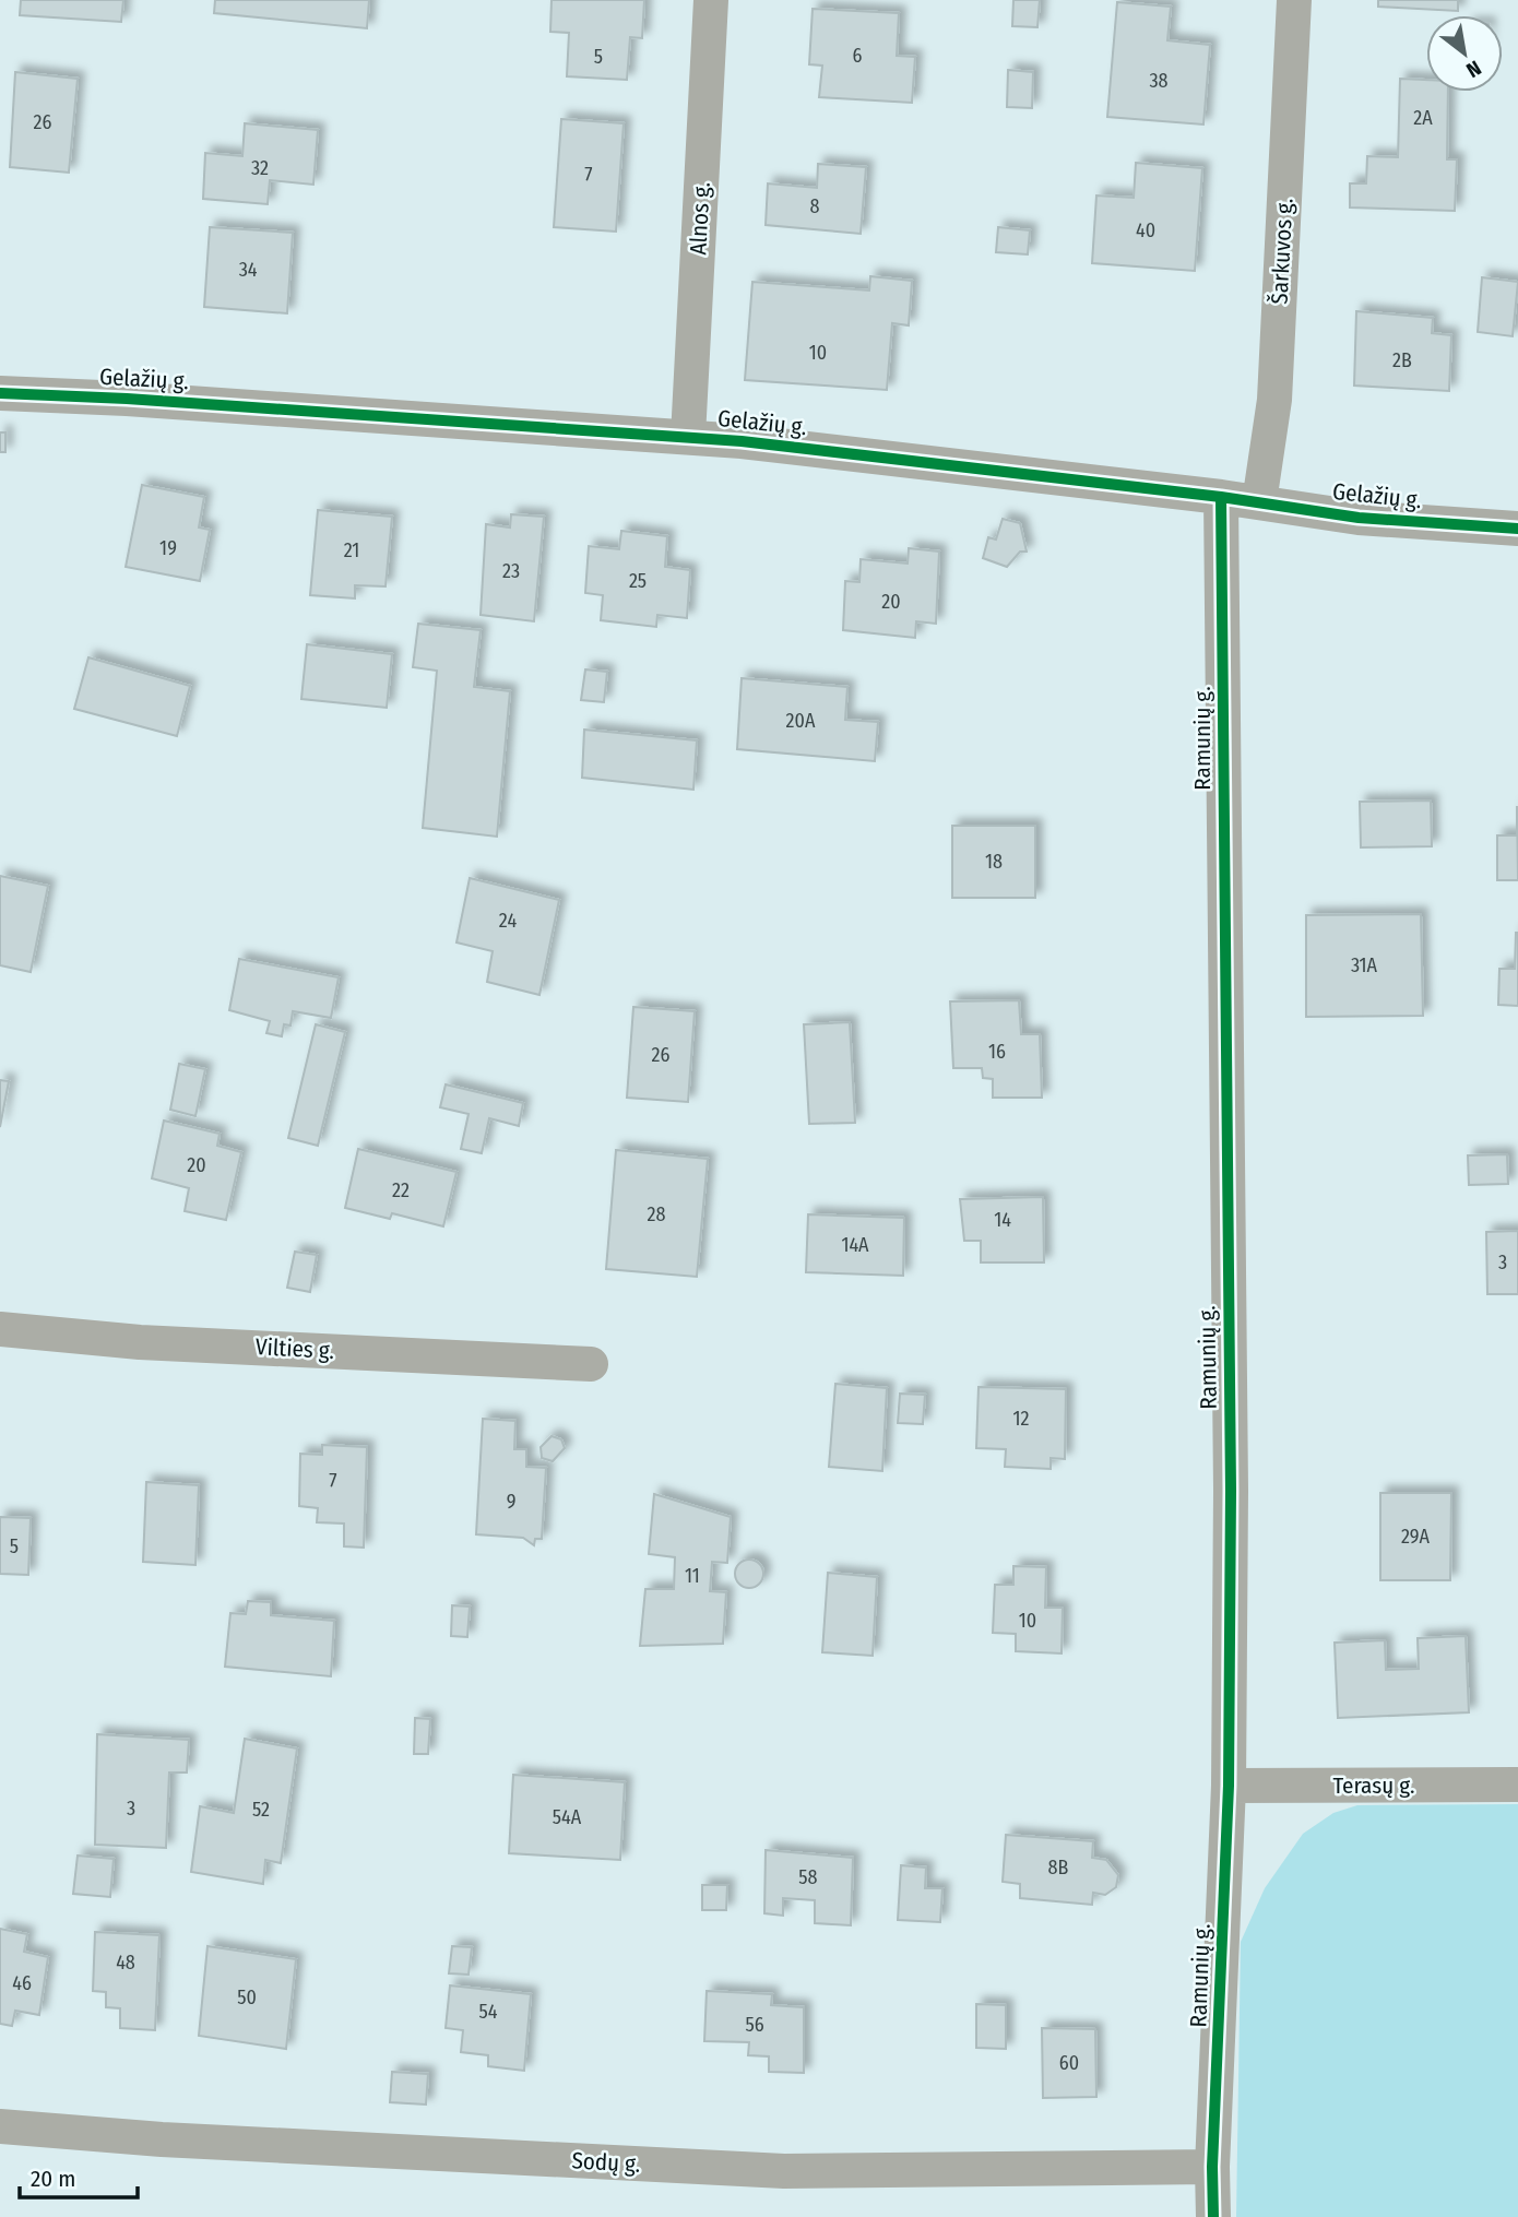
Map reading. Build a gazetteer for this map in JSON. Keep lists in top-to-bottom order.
{
  "streets": {
    "street": [
      "Alnos g.",
      "Šarkuvos g.",
      "Gelažių g.",
      "Ramunių g.",
      "Vilties g.",
      "Terasų g.",
      "Sodų g."
    ]
  },
  "crossings": [
    ["Alnos g.", "Gelažių g."],
    ["Šarkuvos g.", "Gelažių g."],
    ["Gelažių g.", "Ramunių g."],
    ["Ramunių g.", "Terasų g."],
    ["Ramunių g.", "Sodų g."]
  ],
  "house_numbers": [
    "6",
    "5",
    "38",
    "2A",
    "26",
    "32",
    "7",
    "8",
    "40",
    "34",
    "10",
    "2B",
    "19",
    "21",
    "23",
    "25",
    "20",
    "20A",
    "18",
    "24",
    "31A",
    "16",
    "26",
    "20",
    "22",
    "28",
    "14",
    "14A",
    "3",
    "12",
    "7",
    "9",
    "29A",
    "5",
    "11",
    "10",
    "3",
    "52",
    "54A",
    "8B",
    "58",
    "48",
    "46",
    "50",
    "54",
    "56",
    "60"
  ],
  "scale_bar": "20 m",
  "north": "bottom right"
}
